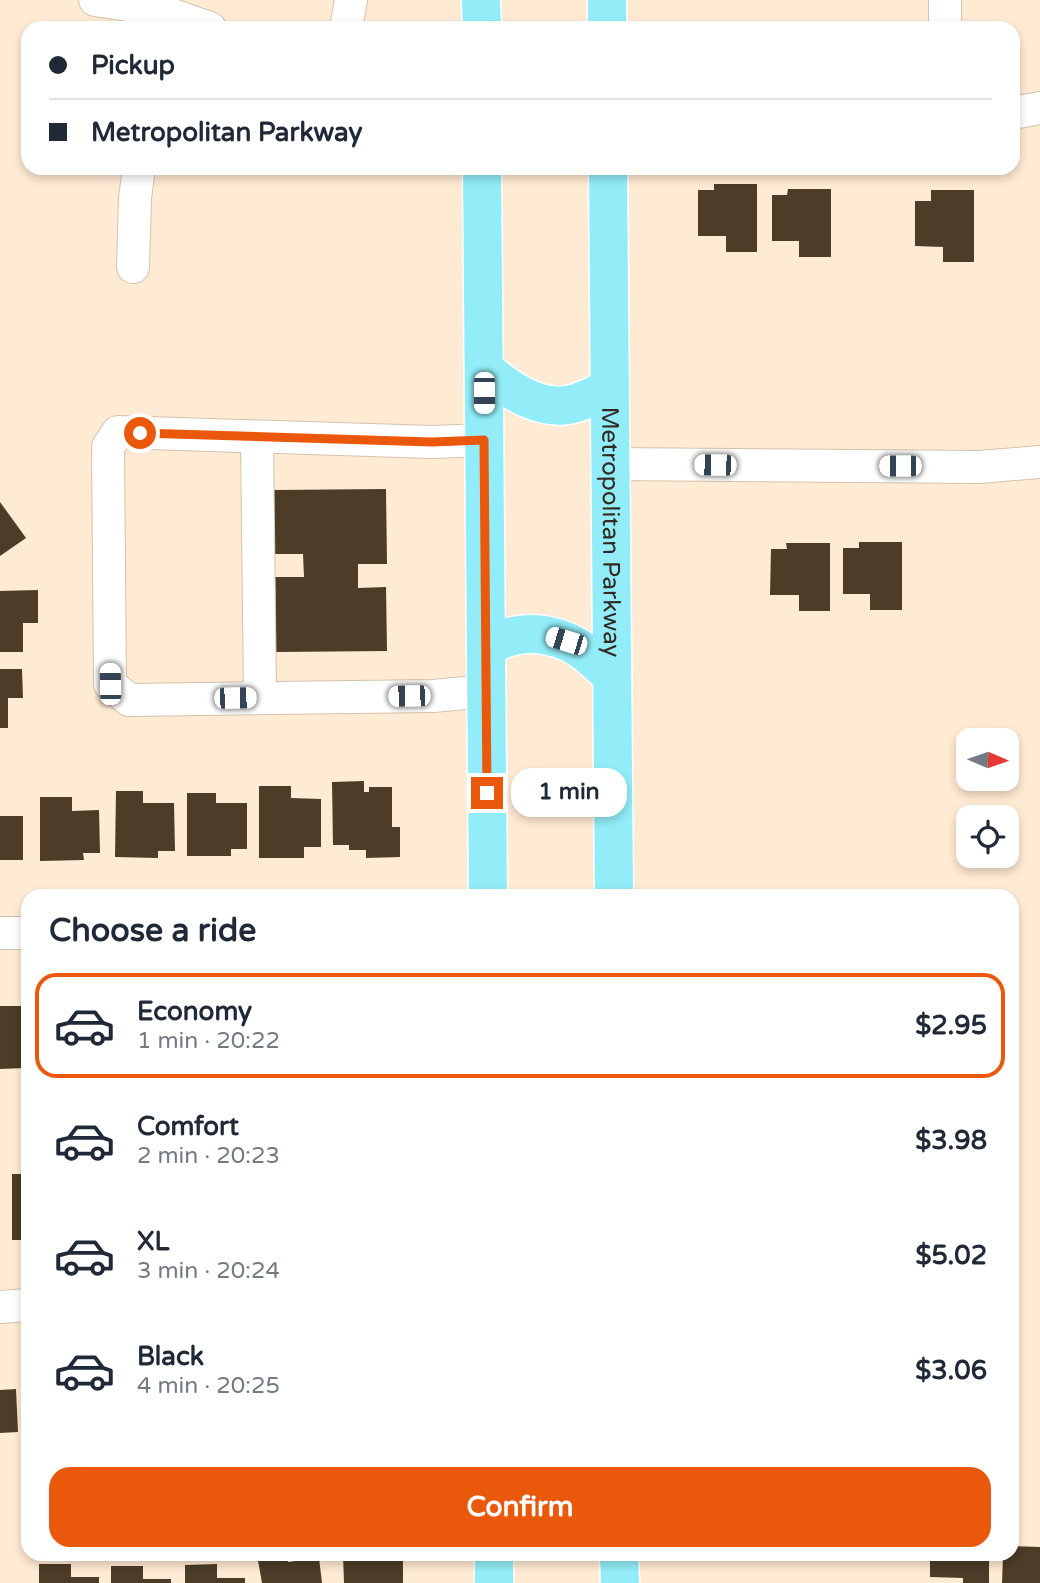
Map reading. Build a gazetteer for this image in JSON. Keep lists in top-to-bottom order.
{
  "streets": {
    "main road": ["Metropolitan Parkway"]
  },
  "north": "right",
  "page": {
    "banner": ["Pickup", "Metropolitan Parkway"],
    "bubble": "1 min",
    "heading": "Choose a ride",
    "list": [
      {
        "name": "Economy",
        "note": "1 min · 20:22",
        "value": "$2.95"
      },
      {
        "name": "Comfort",
        "note": "2 min · 20:23",
        "value": "$3.98"
      },
      {
        "name": "XL",
        "note": "3 min · 20:24",
        "value": "$5.02"
      },
      {
        "name": "Black",
        "note": "4 min · 20:25",
        "value": "$3.06"
      }
    ],
    "buttons": "Confirm"
  }
}
